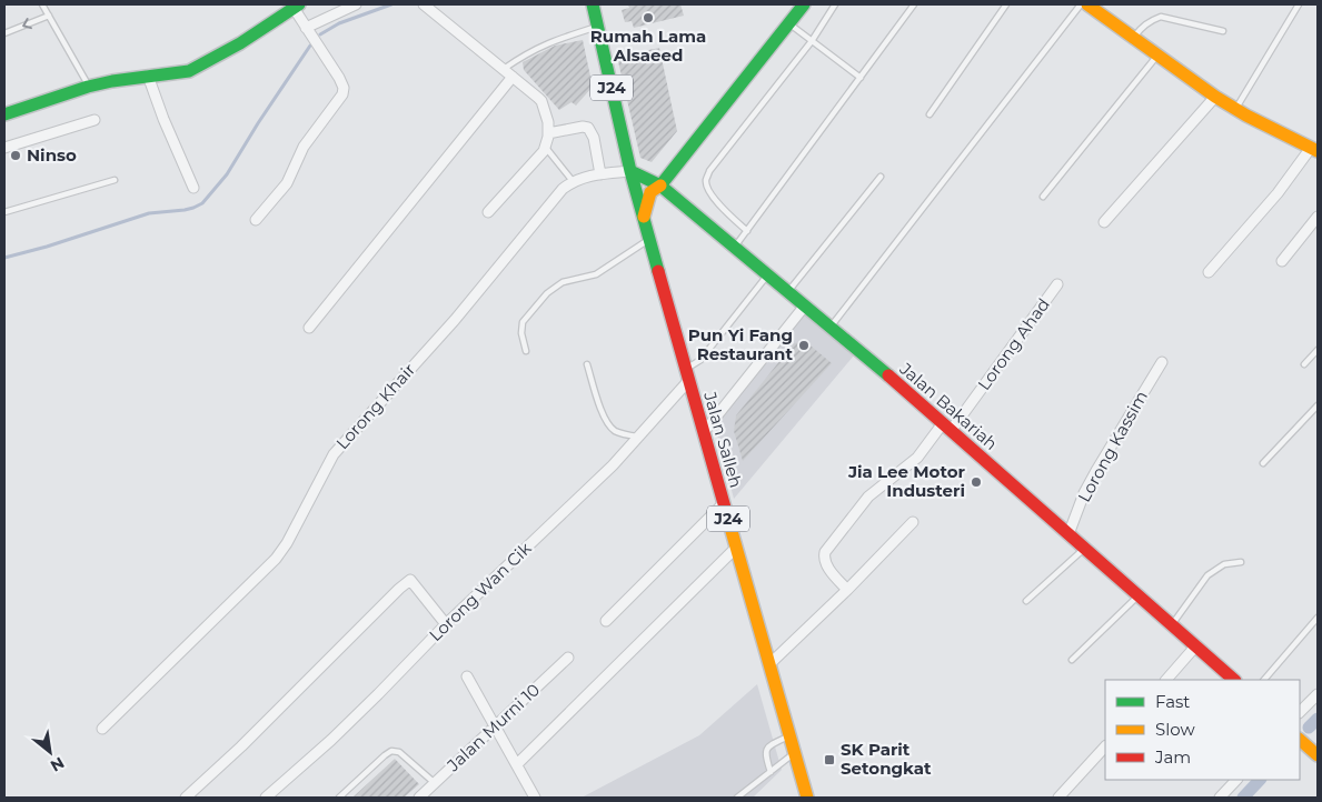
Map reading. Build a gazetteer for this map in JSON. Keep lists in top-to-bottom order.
{
  "streets": {
    "main road": ["J24", "Jalan Bakariah", "Jalan Salleh"],
    "street": [
      "Lorong Ahad",
      "Lorong Khair",
      "Lorong Kassim",
      "Lorong Wan Cik",
      "Jalan Murni 10"
    ]
  },
  "crossings": [
    ["J24", "Jalan Bakariah"],
    ["J24", "Jalan Salleh"],
    ["Lorong Ahad", "Jalan Bakariah"],
    ["Jalan Bakariah", "Lorong Kassim"],
    ["Jalan Salleh", "Lorong Wan Cik"]
  ],
  "places": {
    "other": [
      "Rumah Lama Alsaeed",
      "Ninso",
      "Pun Yi Fang Restaurant",
      "Jia Lee Motor Industeri"
    ],
    "transit": ["SK Parit Setongkat"]
  },
  "legend": ["Fast", "Slow", "Jam"],
  "north": "bottom right"
}
